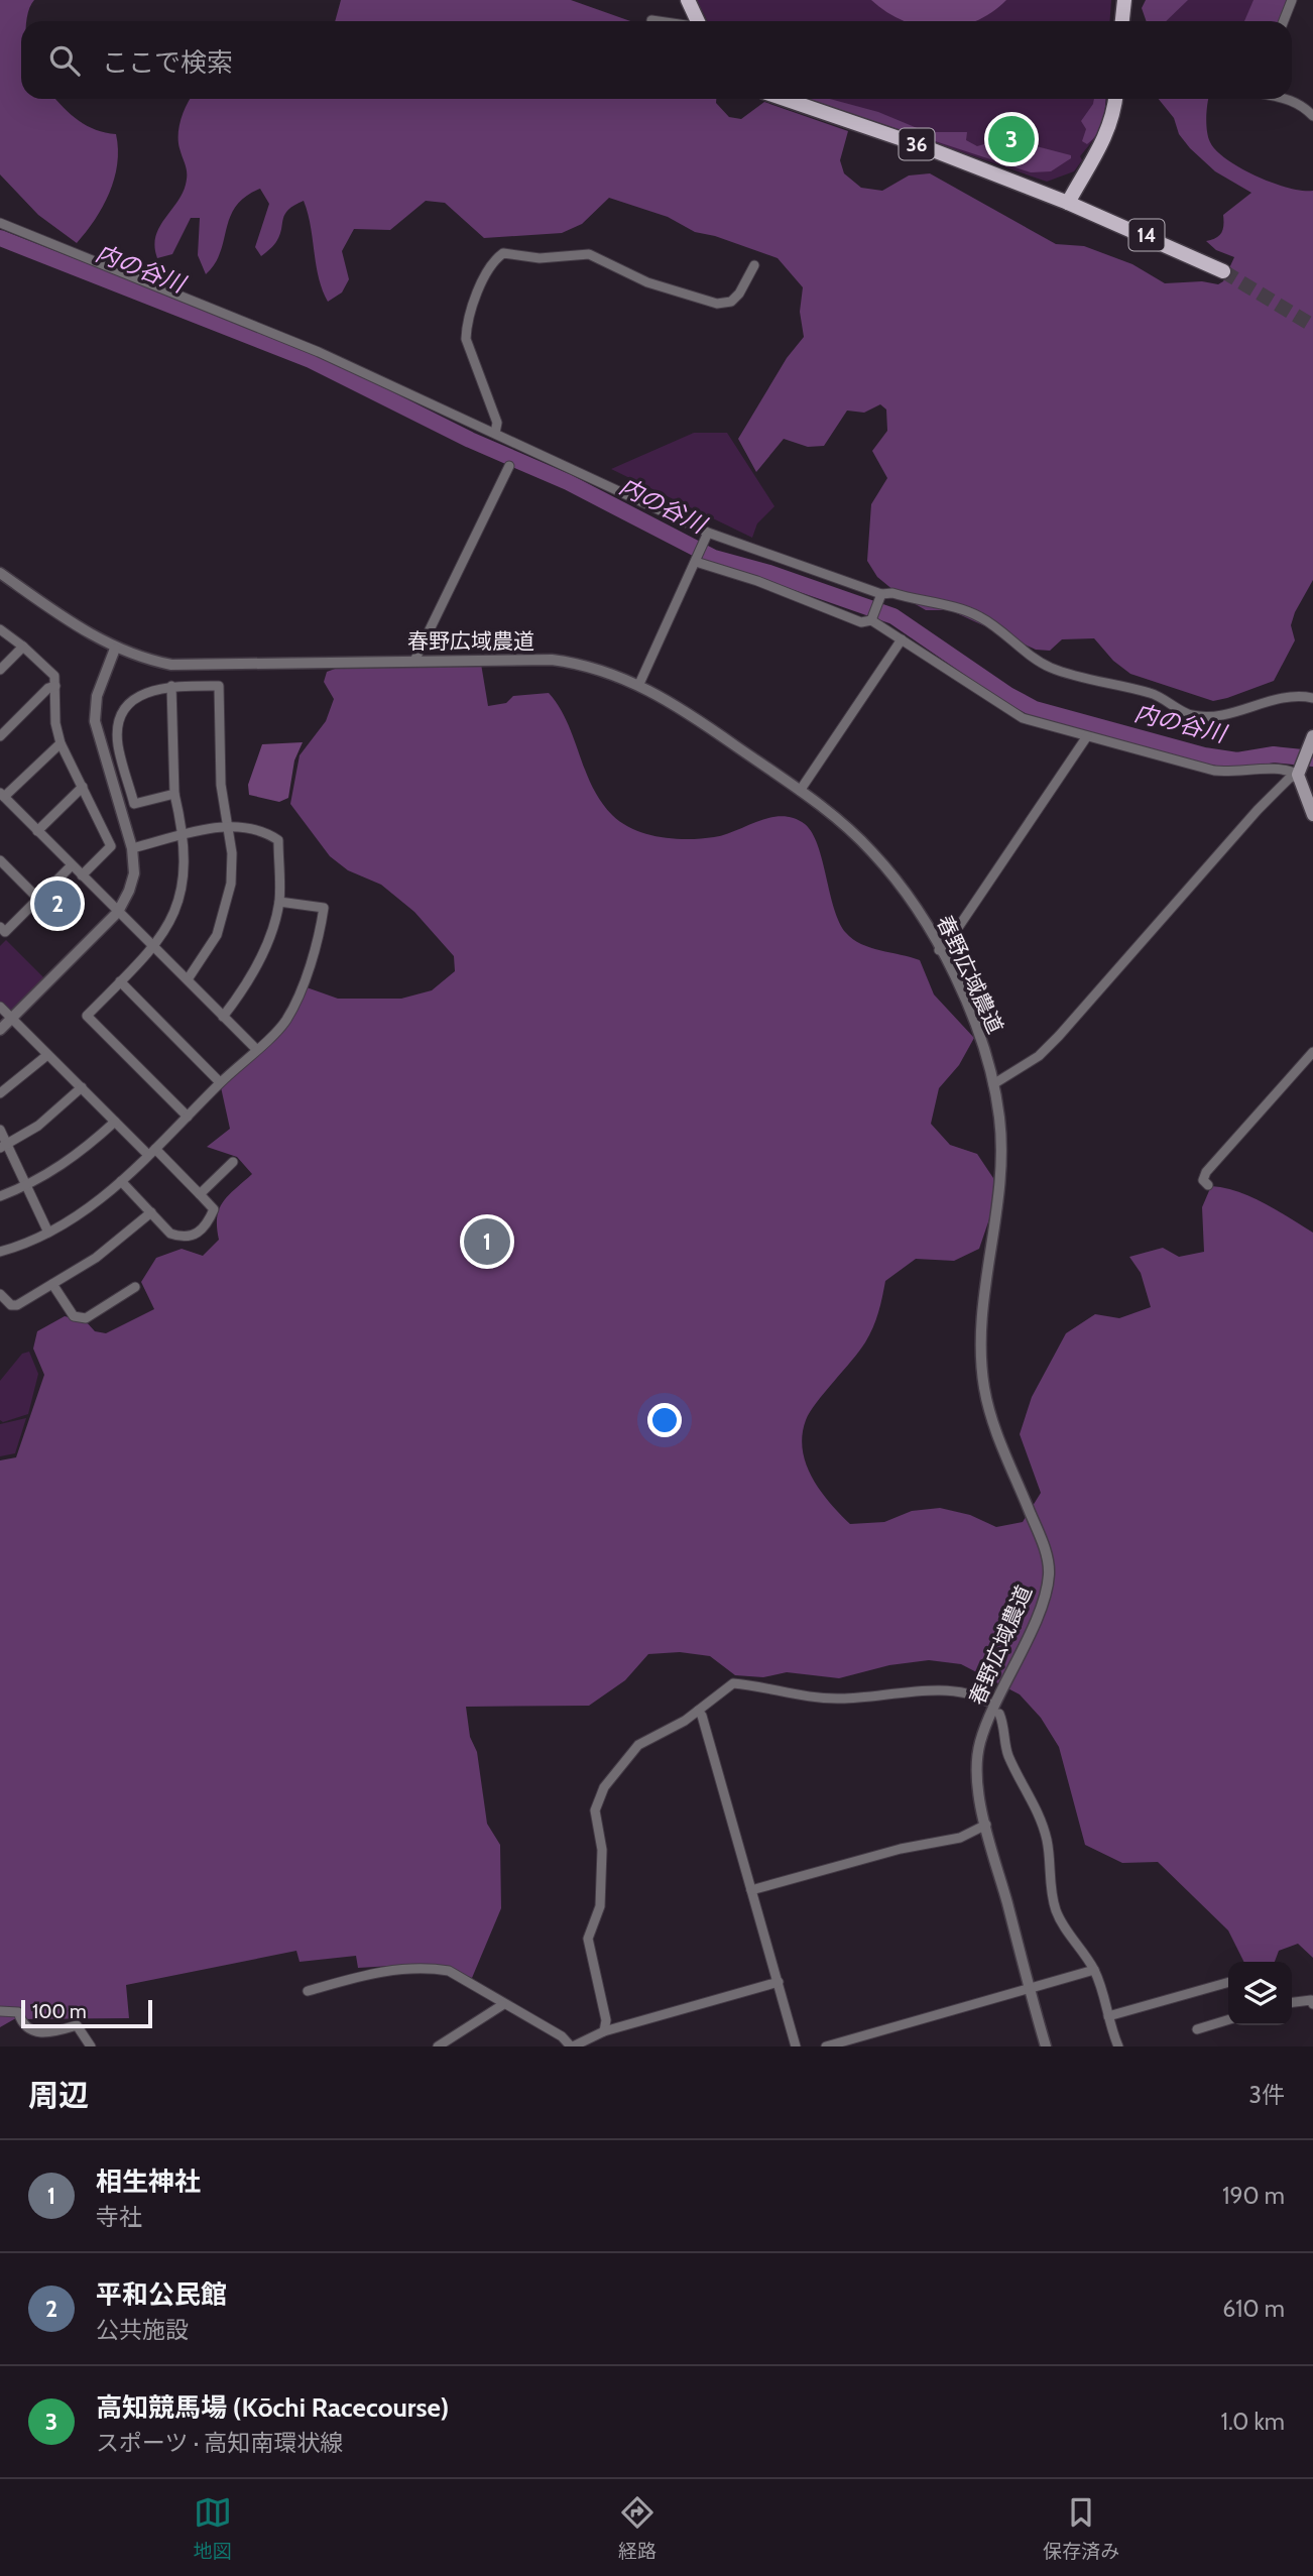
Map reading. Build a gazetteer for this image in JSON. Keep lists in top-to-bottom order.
{
  "streets": {
    "main road": ["36", "14"],
    "street": ["春野広域農道"]
  },
  "crossings": [
    ["36", "14"]
  ],
  "water": ["内の谷川"],
  "scale_bar": "100 m",
  "page": {
    "search": "ここで検索",
    "pins": ["3", "2", "1"],
    "scale": "100 m",
    "heading": ["周辺", "3件"],
    "list": [
      {
        "mark": "1",
        "name": "相生神社",
        "note": "寺社",
        "value": "190 m"
      },
      {
        "mark": "2",
        "name": "平和公民館",
        "note": "公共施設",
        "value": "610 m"
      },
      {
        "mark": "3",
        "name": "高知競馬場 (Kōchi Racecourse)",
        "note": "スポーツ · 高知南環状線",
        "value": "1.0 km"
      }
    ],
    "nav": ["地図", "経路", "保存済み"]
  }
}
